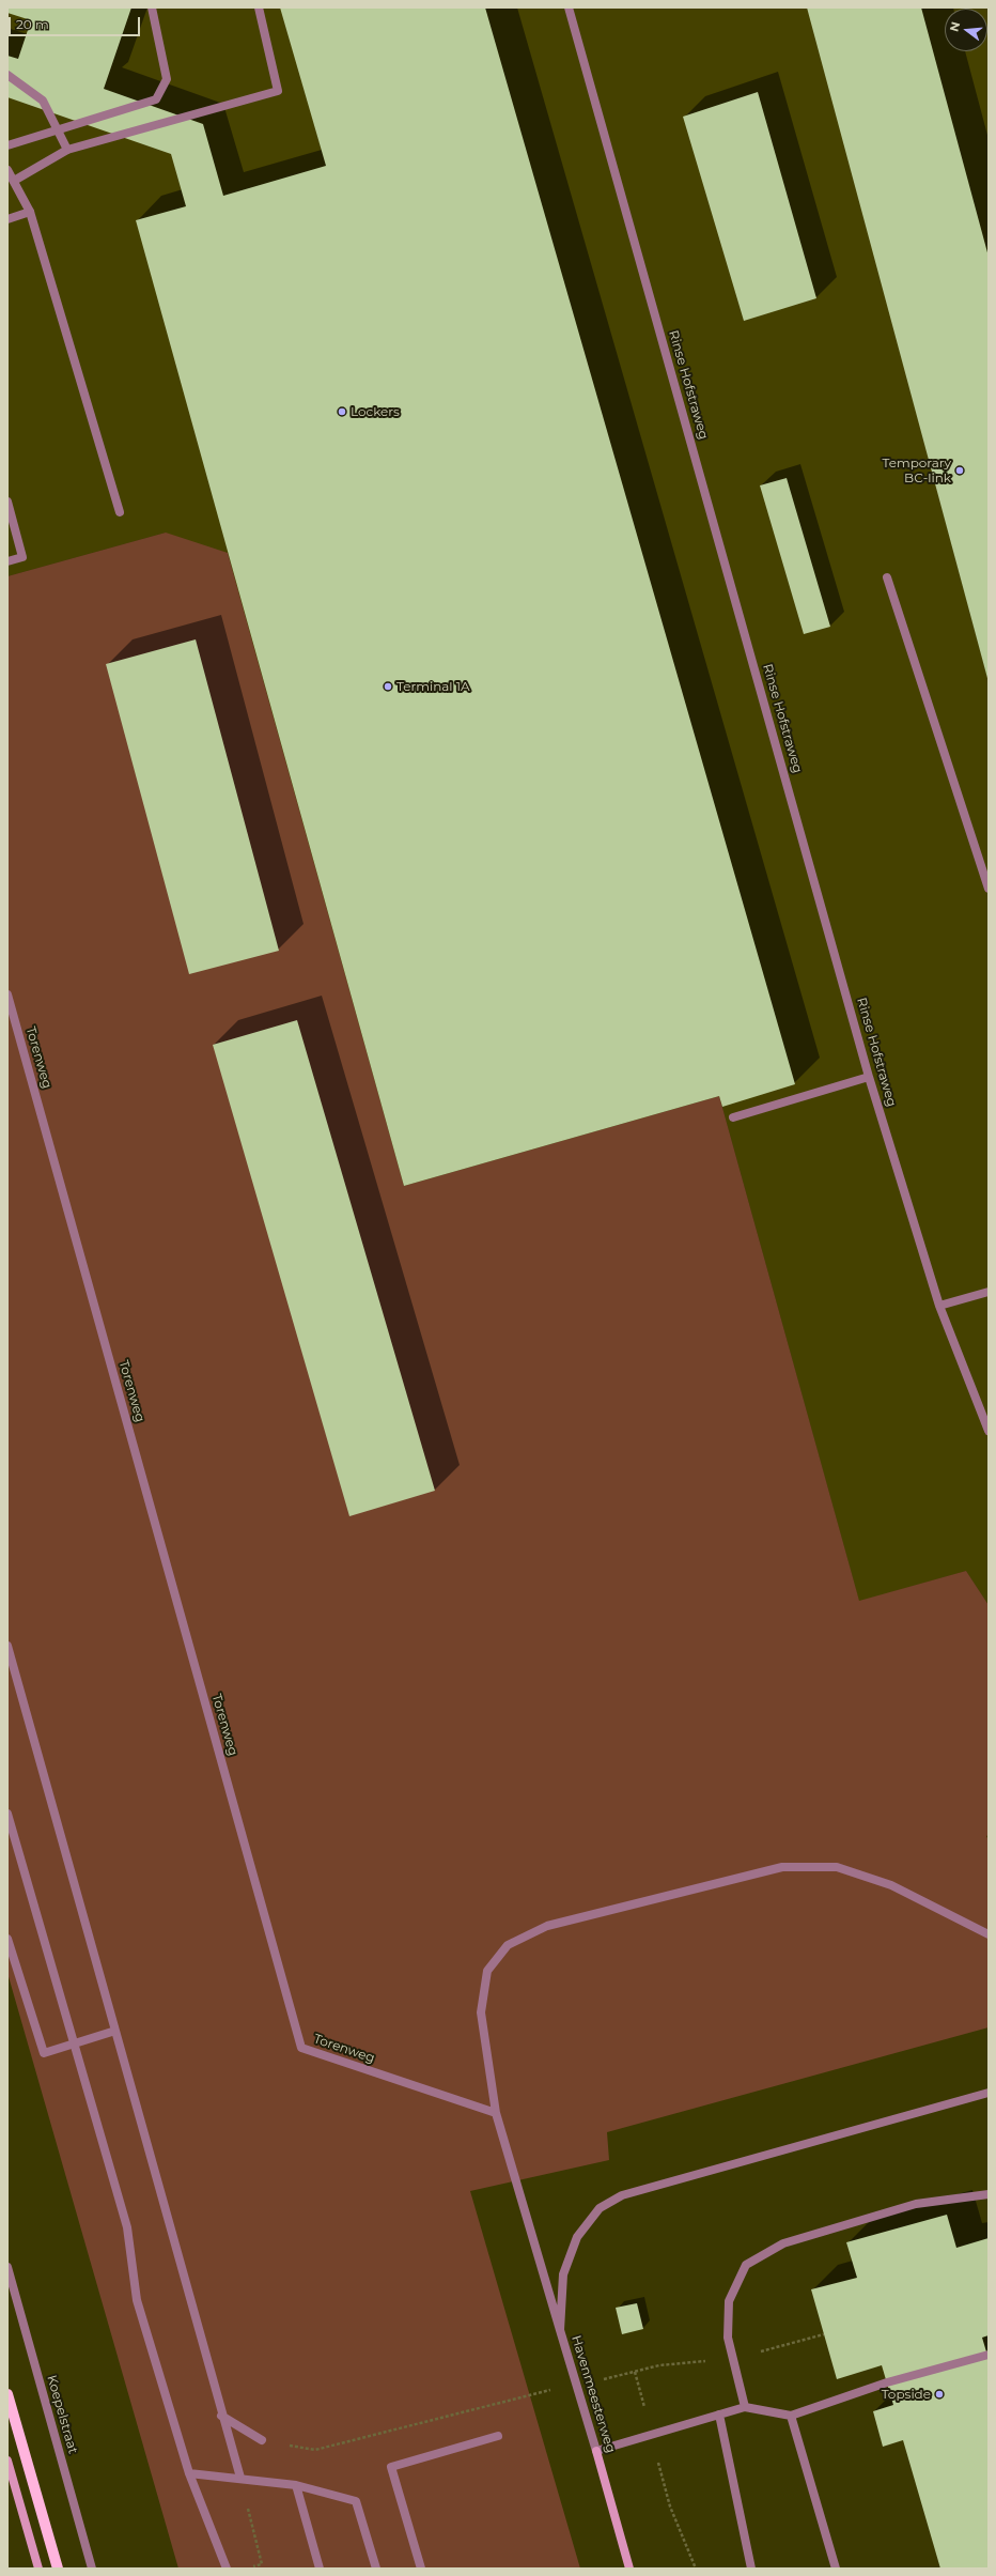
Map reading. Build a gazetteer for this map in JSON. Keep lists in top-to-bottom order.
{
  "streets": {
    "street": [
      "Rinse Hofstraweg",
      "Torenweg",
      "Havenmeesterweg",
      "Koepelstraat"
    ]
  },
  "places": [
    "Lockers",
    "Temporary BC-link",
    "Terminal 1A",
    "Topside"
  ],
  "scale_bar": "20 m",
  "north": "left"
}
